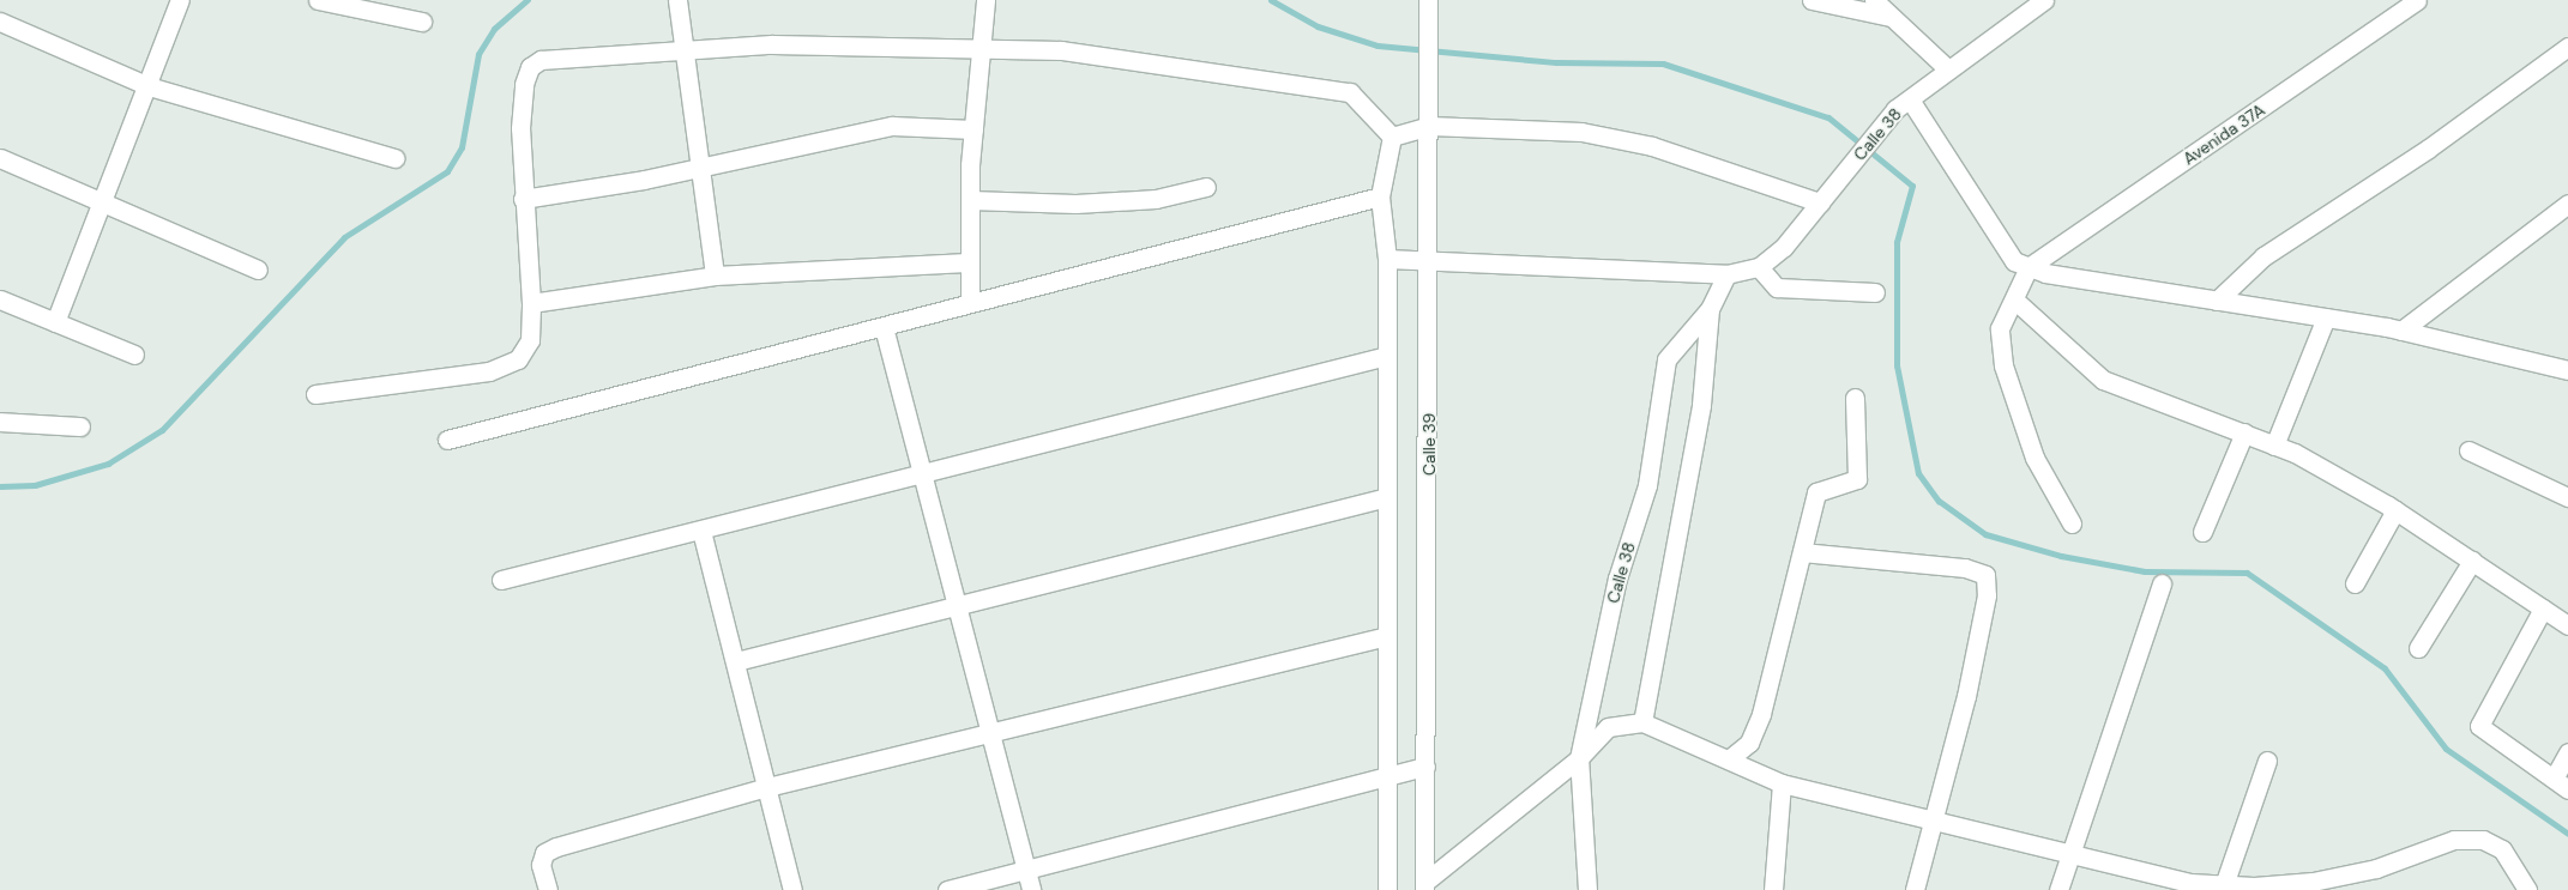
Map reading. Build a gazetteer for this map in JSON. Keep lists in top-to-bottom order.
{
  "streets": {
    "street": ["Calle 38", "Avenida 37A", "Calle 39"]
  }
}
